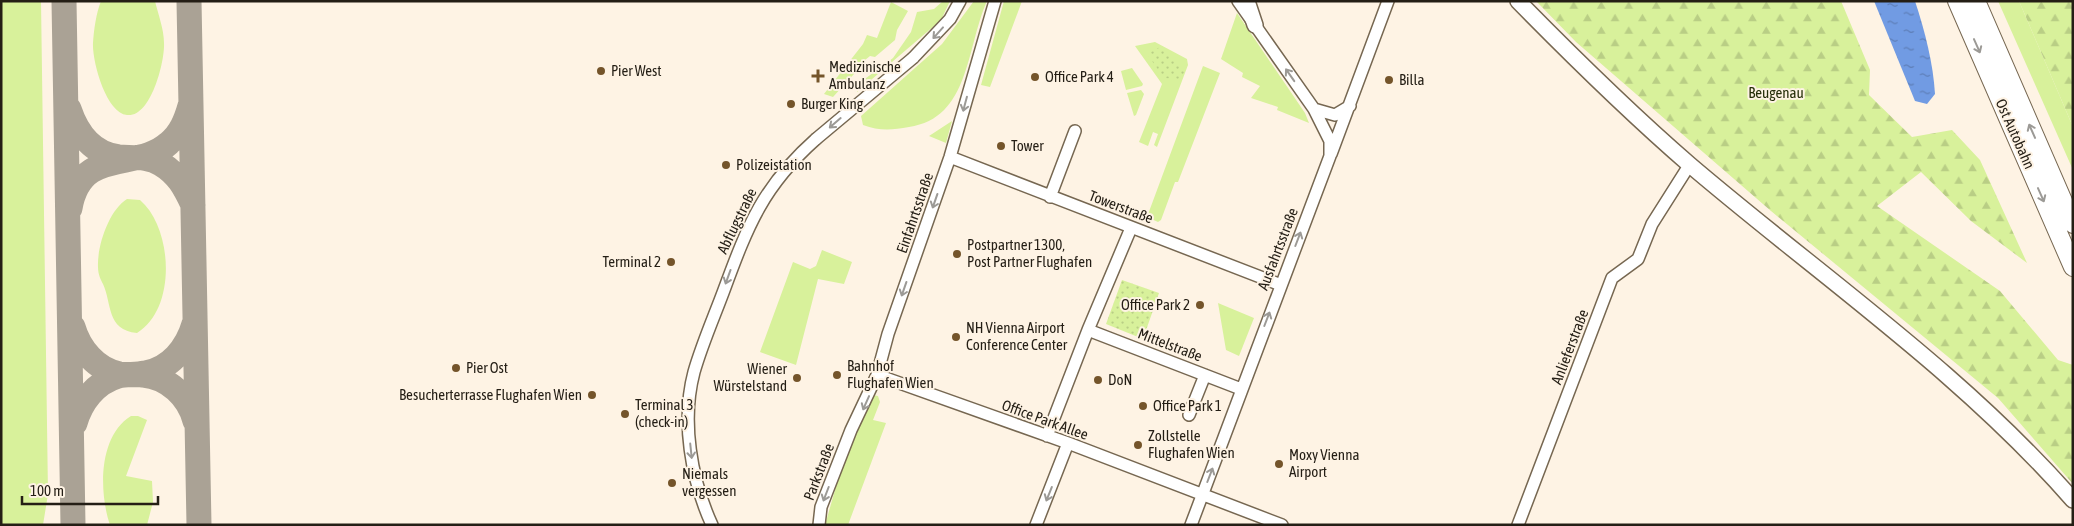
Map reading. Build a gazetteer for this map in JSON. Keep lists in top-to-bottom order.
{
  "streets": {
    "highway": ["Ost Autobahn"],
    "street": [
      "Towerstraße",
      "Einfahrtsstraße",
      "Abflugstraße",
      "Ausfahrtsstraße",
      "Mittelstraße",
      "Anlieferstraße",
      "Office Park Allee",
      "Parkstraße"
    ]
  },
  "crossings": [
    ["Towerstraße", "Einfahrtsstraße"],
    ["Towerstraße", "Ausfahrtsstraße"],
    ["Einfahrtsstraße", "Office Park Allee"],
    ["Einfahrtsstraße", "Parkstraße"],
    ["Ausfahrtsstraße", "Mittelstraße"],
    ["Ausfahrtsstraße", "Office Park Allee"]
  ],
  "one_way": [
    "Einfahrtsstraße",
    "Abflugstraße",
    "Ausfahrtsstraße",
    "Parkstraße"
  ],
  "parks": ["Beugenau"],
  "places": {
    "other": [
      "Pier West",
      "Office Park 4",
      "Billa",
      "Burger King",
      "Tower",
      "Polizeistation",
      "Postpartner 1300, Post Partner Flughafen",
      "Terminal 2",
      "Office Park 2",
      "NH Vienna Airport Conference Center",
      "Pier Ost",
      "Bahnhof Flughafen Wien",
      "Wiener Würstelstand",
      "DoN",
      "Besucherterrasse Flughafen Wien",
      "Office Park 1",
      "Terminal 3 (check-in)",
      "Zollstelle Flughafen Wien",
      "Moxy Vienna Airport",
      "Niemals vergessen"
    ],
    "health": ["Medizinische Ambulanz"]
  },
  "scale_bar": "100 m"
}
